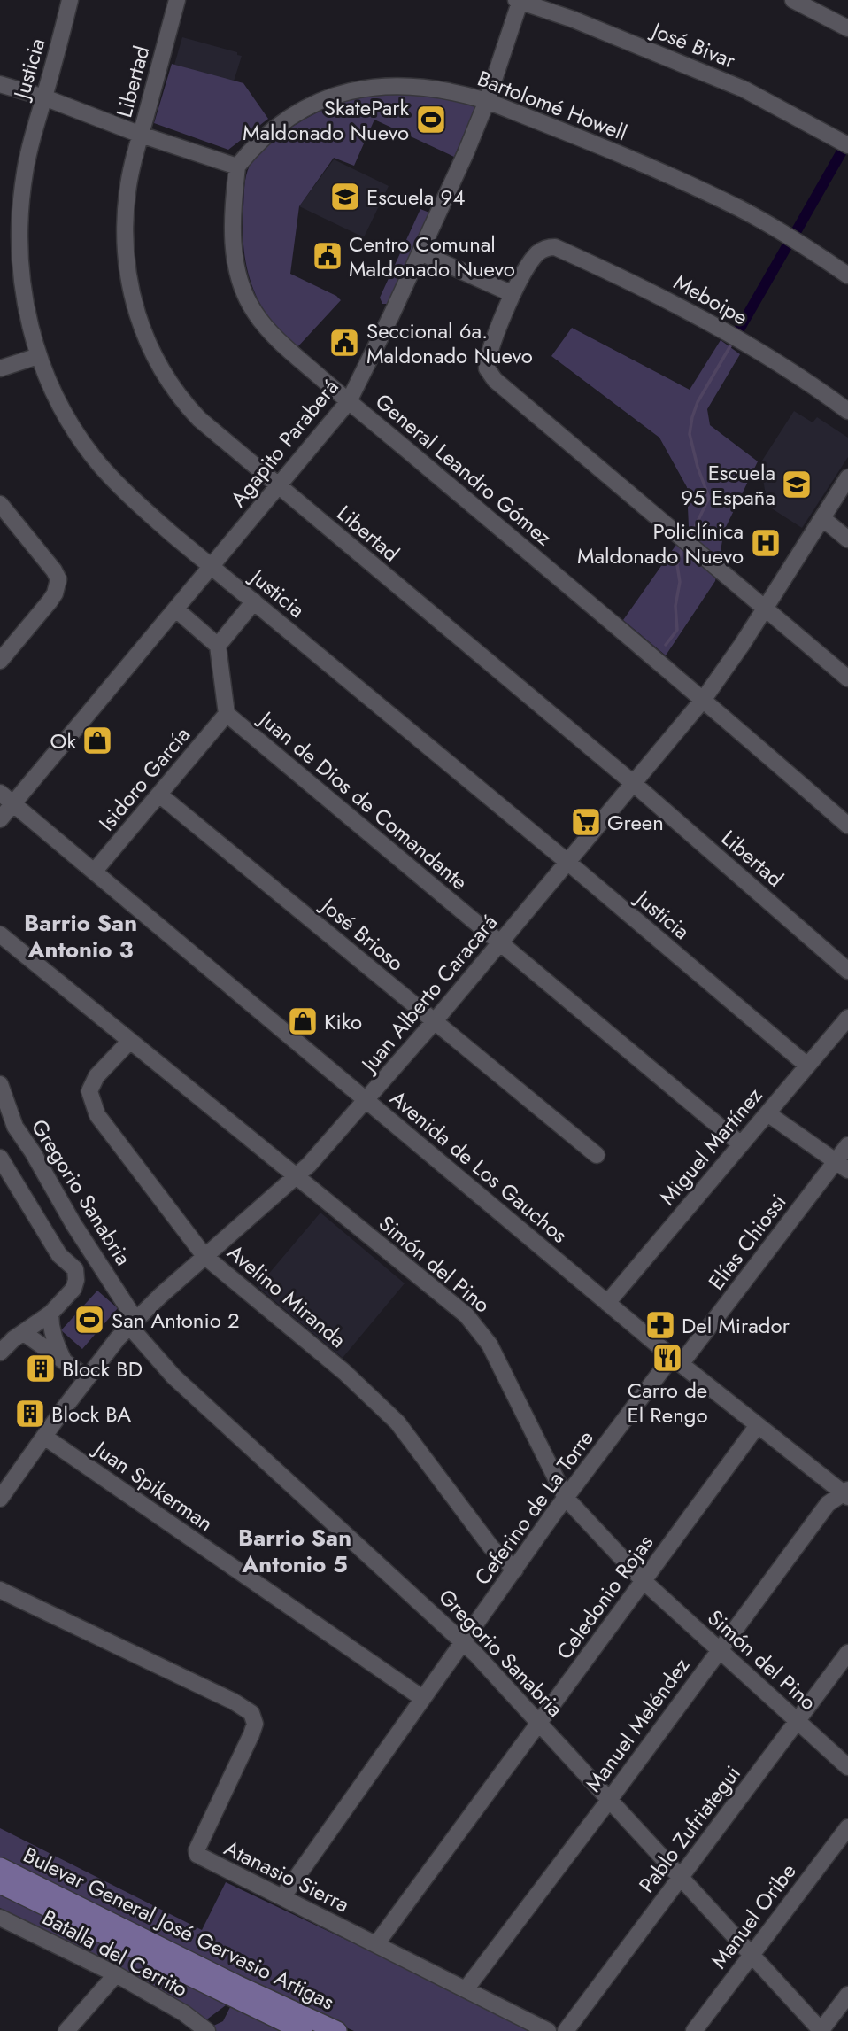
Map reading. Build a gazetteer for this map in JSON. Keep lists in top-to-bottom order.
{
  "streets": {
    "main road": ["Bulevar General José Gervasio Artigas"],
    "street": [
      "José Bivar",
      "Justicia",
      "Libertad",
      "Bartolomé Howell",
      "Meboipe",
      "Agapito Paraberá",
      "General Leandro Gómez",
      "Isidoro García",
      "Juan de Dios de Comandante",
      "José Brioso",
      "Juan Alberto Caracará",
      "Miguel Martínez",
      "Avenida de Los Gauchos",
      "Gregorio Sanabria",
      "Elías Chiossi",
      "Simón del Pino",
      "Avelino Miranda",
      "Juan Spikerman",
      "Ceferino de La Torre",
      "Celedonio Rojas",
      "Manuel Meléndez",
      "Pablo Zufriategui",
      "Atanasio Sierra",
      "Manuel Oribe",
      "Batalla del Cerrito"
    ]
  },
  "crossings": [
    ["José Bivar", "Agapito Paraberá"],
    ["Justicia", "Agapito Paraberá"],
    ["Justicia", "Juan Alberto Caracará"],
    ["Justicia", "Miguel Martínez"],
    ["Libertad", "Agapito Paraberá"],
    ["Libertad", "Juan Alberto Caracará"],
    ["Bartolomé Howell", "Agapito Paraberá"],
    ["Bartolomé Howell", "General Leandro Gómez"],
    ["Agapito Paraberá", "General Leandro Gómez"],
    ["Agapito Paraberá", "Avenida de Los Gauchos"],
    ["General Leandro Gómez", "Juan Alberto Caracará"],
    ["Isidoro García", "Juan de Dios de Comandante"],
    ["Isidoro García", "José Brioso"],
    ["Isidoro García", "Avenida de Los Gauchos"],
    ["Juan de Dios de Comandante", "Juan Alberto Caracará"],
    ["Juan de Dios de Comandante", "Miguel Martínez"],
    ["José Brioso", "Juan Alberto Caracará"],
    ["Juan Alberto Caracará", "Avenida de Los Gauchos"],
    ["Juan Alberto Caracará", "Gregorio Sanabria"],
    ["Juan Alberto Caracará", "Simón del Pino"],
    ["Juan Alberto Caracará", "Avelino Miranda"],
    ["Juan Alberto Caracará", "Juan Spikerman"],
    ["Miguel Martínez", "Avenida de Los Gauchos"],
    ["Avenida de Los Gauchos", "Elías Chiossi"],
    ["Avenida de Los Gauchos", "Ceferino de La Torre"],
    ["Avenida de Los Gauchos", "Celedonio Rojas"],
    ["Avenida de Los Gauchos", "Manuel Meléndez"],
    ["Gregorio Sanabria", "Ceferino de La Torre"],
    ["Gregorio Sanabria", "Celedonio Rojas"],
    ["Gregorio Sanabria", "Manuel Meléndez"],
    ["Gregorio Sanabria", "Pablo Zufriategui"],
    ["Gregorio Sanabria", "Manuel Oribe"],
    ["Elías Chiossi", "Ceferino de La Torre"],
    ["Simón del Pino", "Avelino Miranda"],
    ["Simón del Pino", "Ceferino de La Torre"],
    ["Simón del Pino", "Celedonio Rojas"],
    ["Simón del Pino", "Manuel Meléndez"],
    ["Simón del Pino", "Pablo Zufriategui"],
    ["Avelino Miranda", "Ceferino de La Torre"],
    ["Juan Spikerman", "Ceferino de La Torre"],
    ["Ceferino de La Torre", "Atanasio Sierra"],
    ["Celedonio Rojas", "Atanasio Sierra"],
    ["Manuel Meléndez", "Atanasio Sierra"]
  ],
  "districts": ["Barrio San Antonio 3", "Barrio San Antonio 5"],
  "places": {
    "sports": ["SkatePark Maldonado Nuevo", "San Antonio 2"],
    "school or university": ["Escuela 94", "Escuela 95 España"],
    "public building": ["Centro Comunal Maldonado Nuevo", "Seccional 6a. Maldonado Nuevo"],
    "hospital": ["Policlínica Maldonado Nuevo"],
    "shop": ["Ok", "Kiko"],
    "supermarket": ["Green"],
    "pharmacy": ["Del Mirador"],
    "restaurant": ["Carro de El Rengo"],
    "building": ["Block BD", "Block BA"]
  }
}
